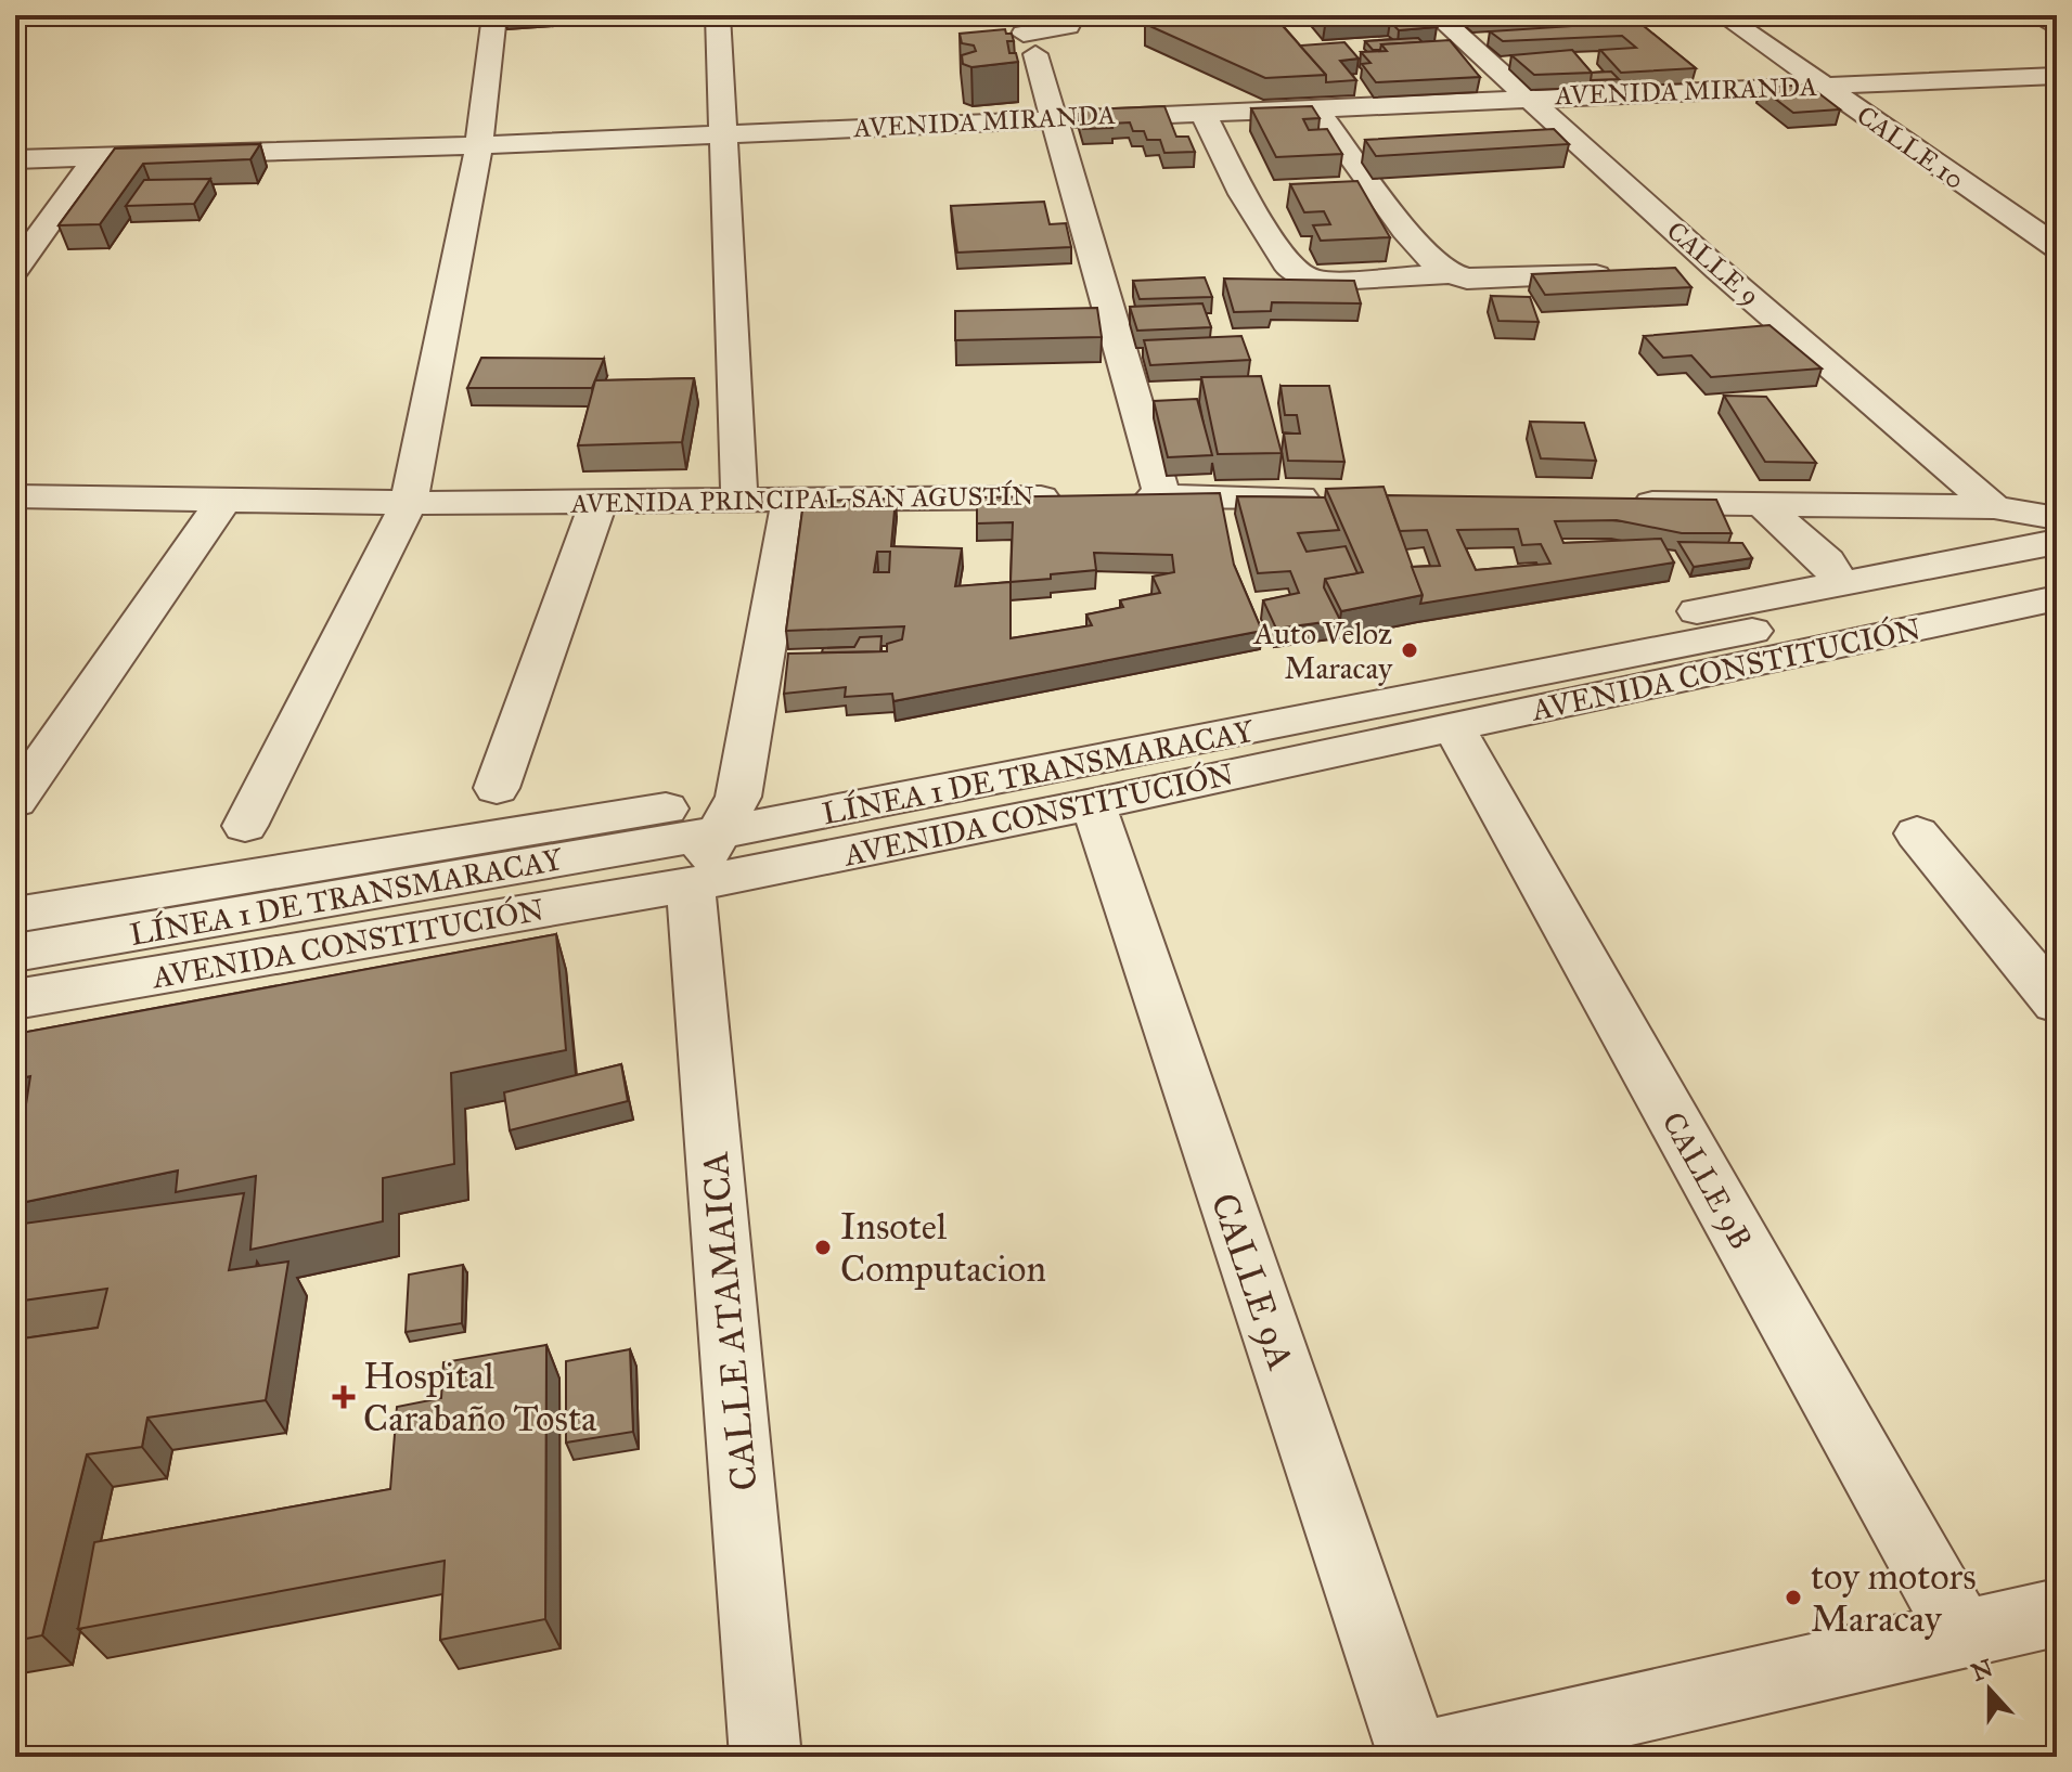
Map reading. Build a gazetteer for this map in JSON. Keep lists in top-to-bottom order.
{
  "streets": {
    "street": [
      "AVENIDA MIRANDA",
      "CALLE 10",
      "CALLE 9",
      "AVENIDA PRINCIPAL SAN AGUSTÍN",
      "AVENIDA CONSTITUCIÓN",
      "LÍNEA 1 DE TRANSMARACAY",
      "CALLE 9B",
      "CALLE 9A",
      "CALLE ATAMAICA"
    ]
  },
  "crossings": [
    ["AVENIDA MIRANDA", "CALLE 10"],
    ["AVENIDA MIRANDA", "CALLE 9"],
    ["AVENIDA CONSTITUCIÓN", "LÍNEA 1 DE TRANSMARACAY"],
    ["AVENIDA CONSTITUCIÓN", "CALLE 9B"],
    ["AVENIDA CONSTITUCIÓN", "CALLE 9A"],
    ["AVENIDA CONSTITUCIÓN", "CALLE ATAMAICA"]
  ],
  "places": {
    "other": ["Auto Veloz Maracay", "Insotel Computacion", "toy motors Maracay"],
    "health": ["Hospital Carabaño Tosta"]
  },
  "north": "top"
}
